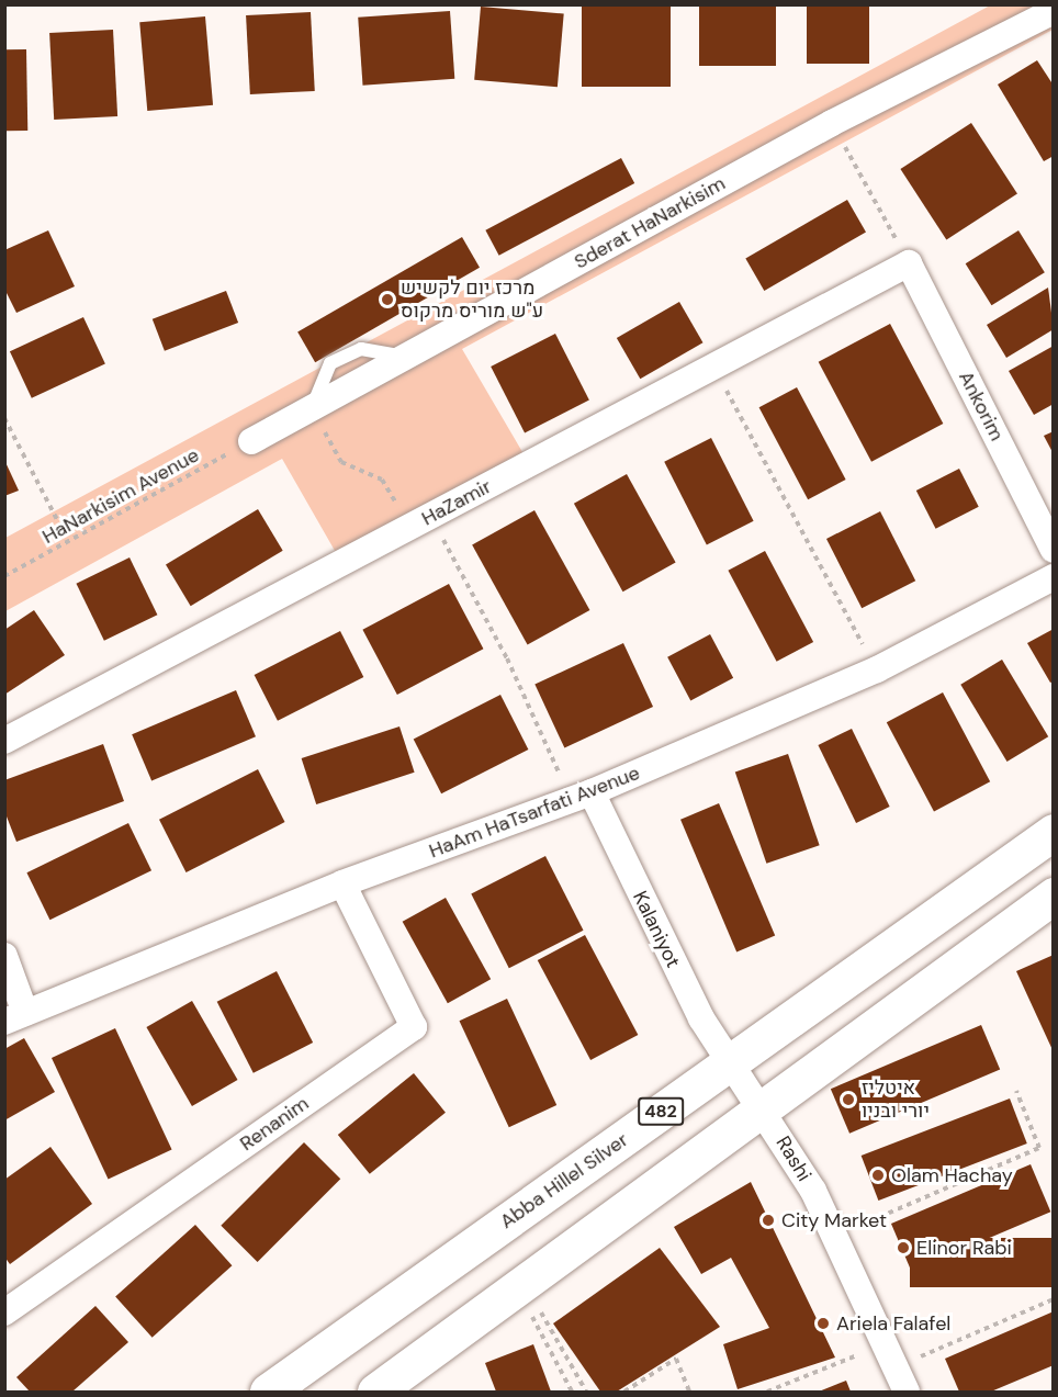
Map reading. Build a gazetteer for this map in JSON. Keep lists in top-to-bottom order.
{
  "streets": {
    "main road": ["482", "Abba Hillel Silver"],
    "street": [
      "Sderat HaNarkisim",
      "Ankorim",
      "HaZamir",
      "HaAm HaTsarfati Avenue",
      "Kalaniyot",
      "Renanim",
      "Rashi"
    ],
    "path": ["HaNarkisim Avenue"]
  },
  "crossings": [
    ["Sderat HaNarkisim", "HaNarkisim Avenue"],
    ["Ankorim", "HaZamir"],
    ["HaAm HaTsarfati Avenue", "Kalaniyot"],
    ["HaAm HaTsarfati Avenue", "Renanim"],
    ["Kalaniyot", "482"],
    ["Kalaniyot", "Rashi"],
    ["Kalaniyot", "Abba Hillel Silver"],
    ["482", "Rashi"]
  ],
  "places": [
    "מרכז יום לקשיש ע\"ש מוריס מרקוס",
    "איטליז יורי ובניו",
    "Olam Hachay",
    "City Market",
    "Elinor Rabi",
    "Ariela Falafel"
  ]
}
